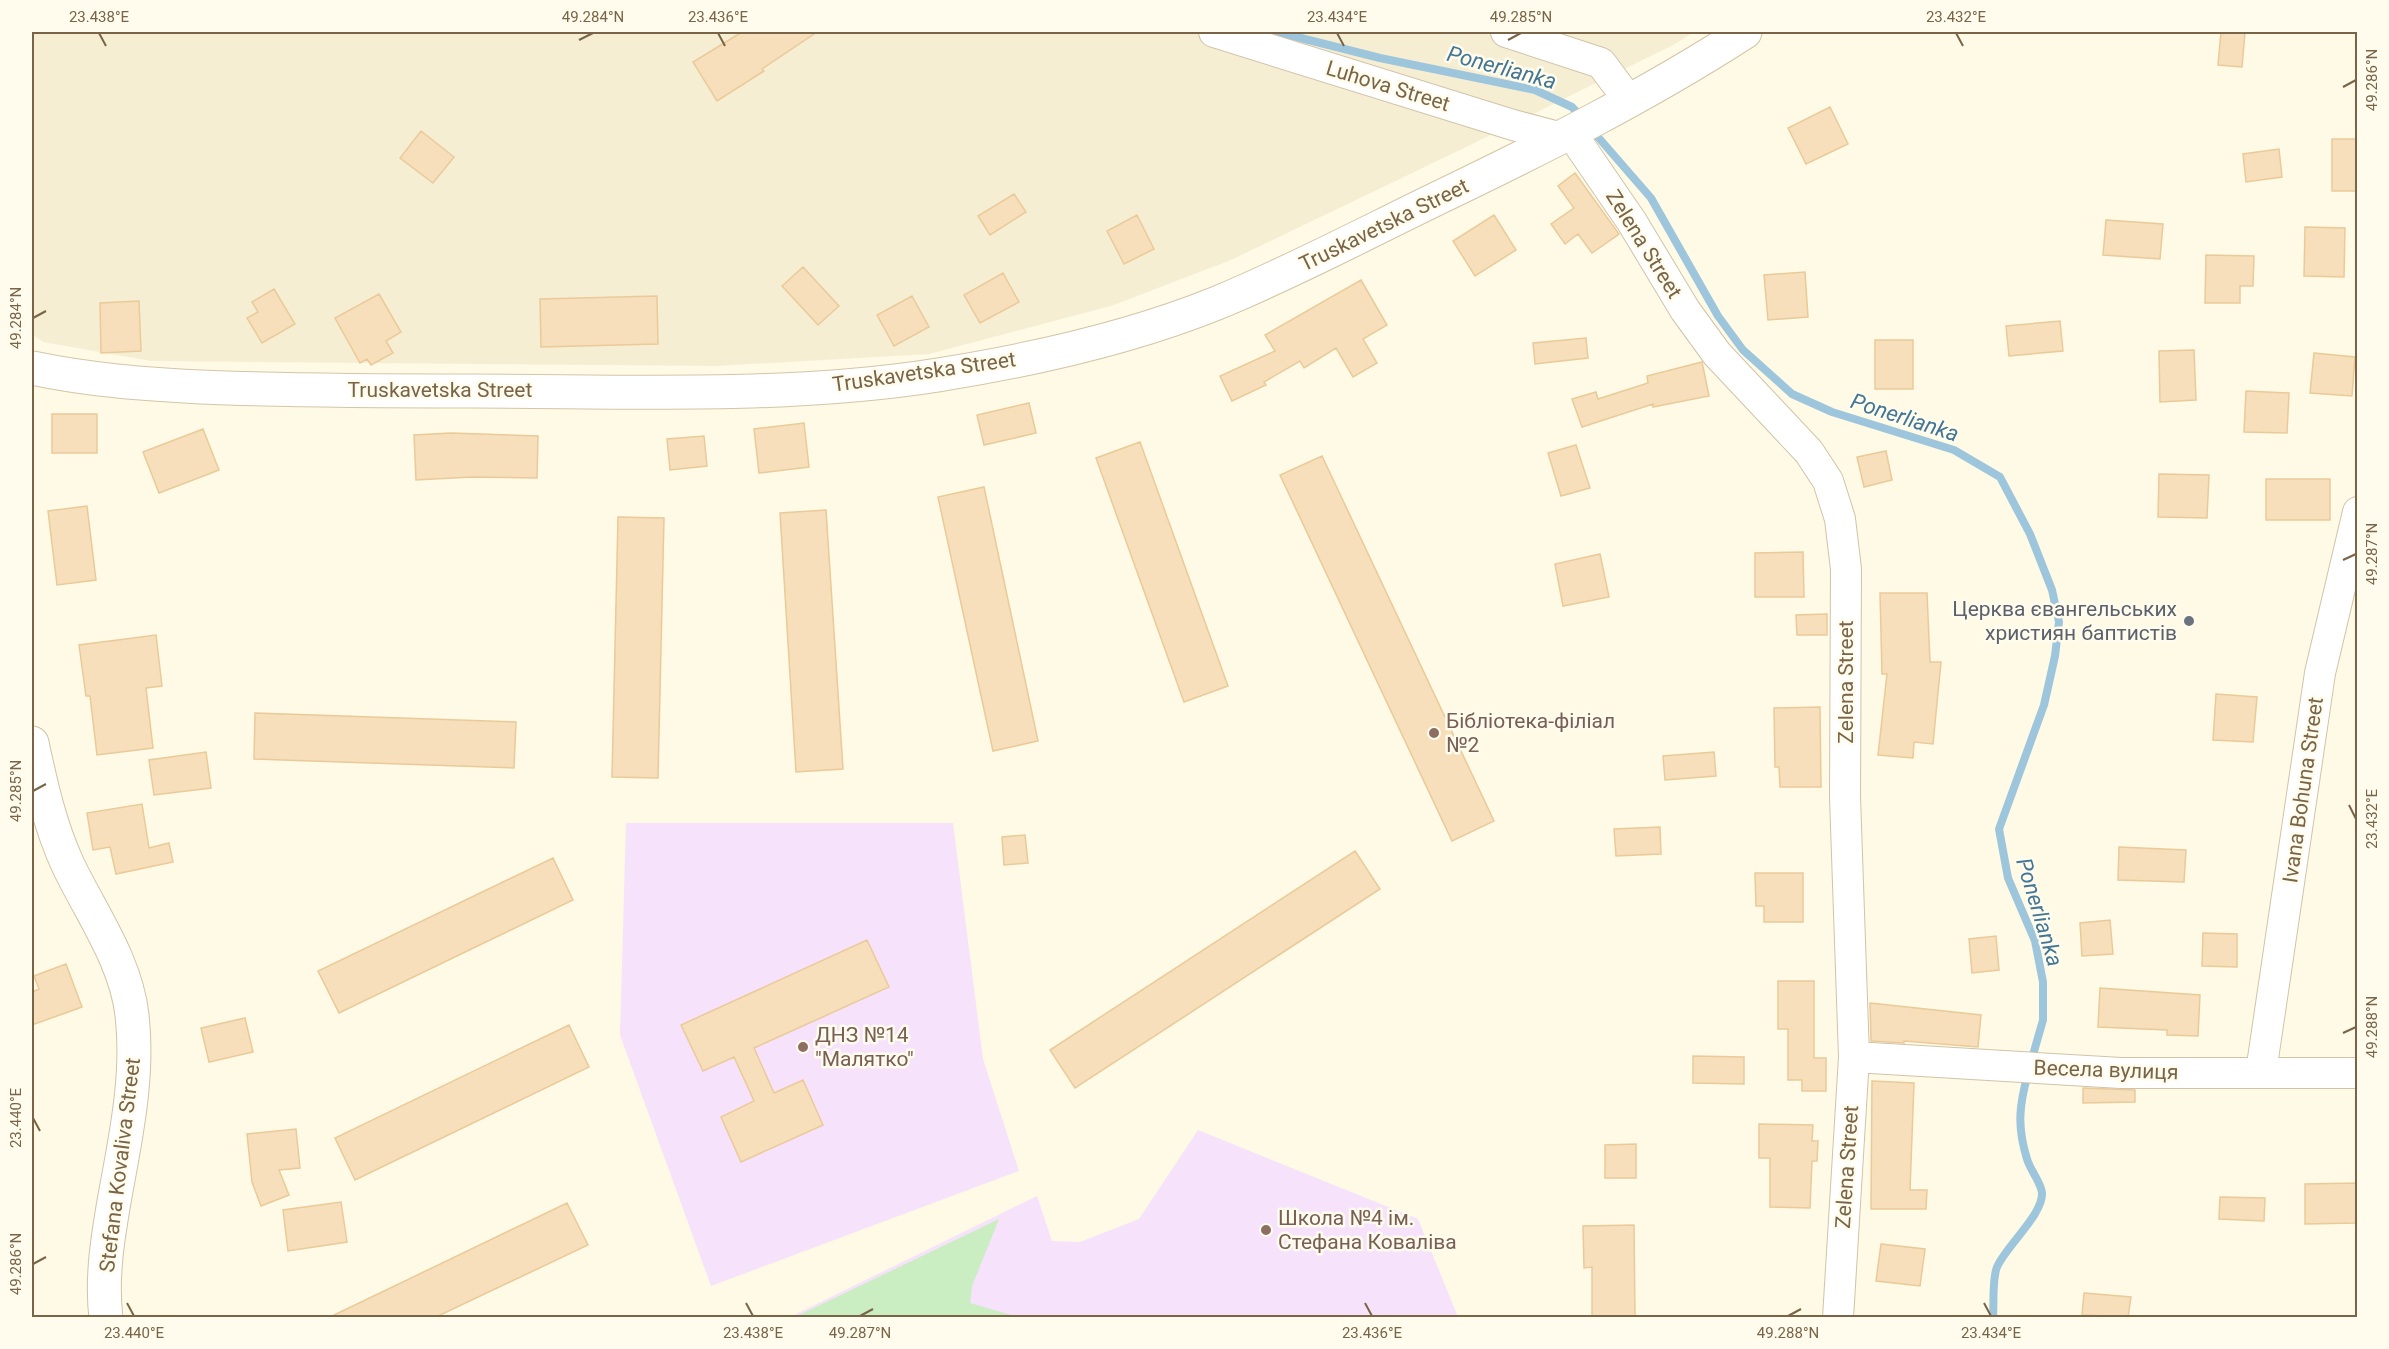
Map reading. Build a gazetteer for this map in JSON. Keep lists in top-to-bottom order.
{
  "streets": {
    "main road": ["Truskavetska Street", "Stefana Kovaliva Street"],
    "street": [
      "Luhova Street",
      "Zelena Street",
      "Ivana Bohuna Street",
      "Весела вулиця"
    ]
  },
  "crossings": [
    ["Luhova Street", "Truskavetska Street"],
    ["Luhova Street", "Zelena Street"],
    ["Truskavetska Street", "Zelena Street"],
    ["Zelena Street", "Весела вулиця"],
    ["Ivana Bohuna Street", "Весела вулиця"]
  ],
  "water": ["Ponerlianka"],
  "places": [
    "Церква євангельських християн баптистів",
    "Бібліотека-філіал №2",
    "ДНЗ №14 \"Малятко\"",
    "Школа №4 ім. Стефана Коваліва"
  ],
  "coordinates": [
    "23.438°E",
    "49.284°N",
    "23.436°E",
    "23.434°E",
    "49.285°N",
    "23.432°E",
    "49.286°N",
    "49.287°N",
    "49.288°N",
    "23.440°E"
  ]
}
